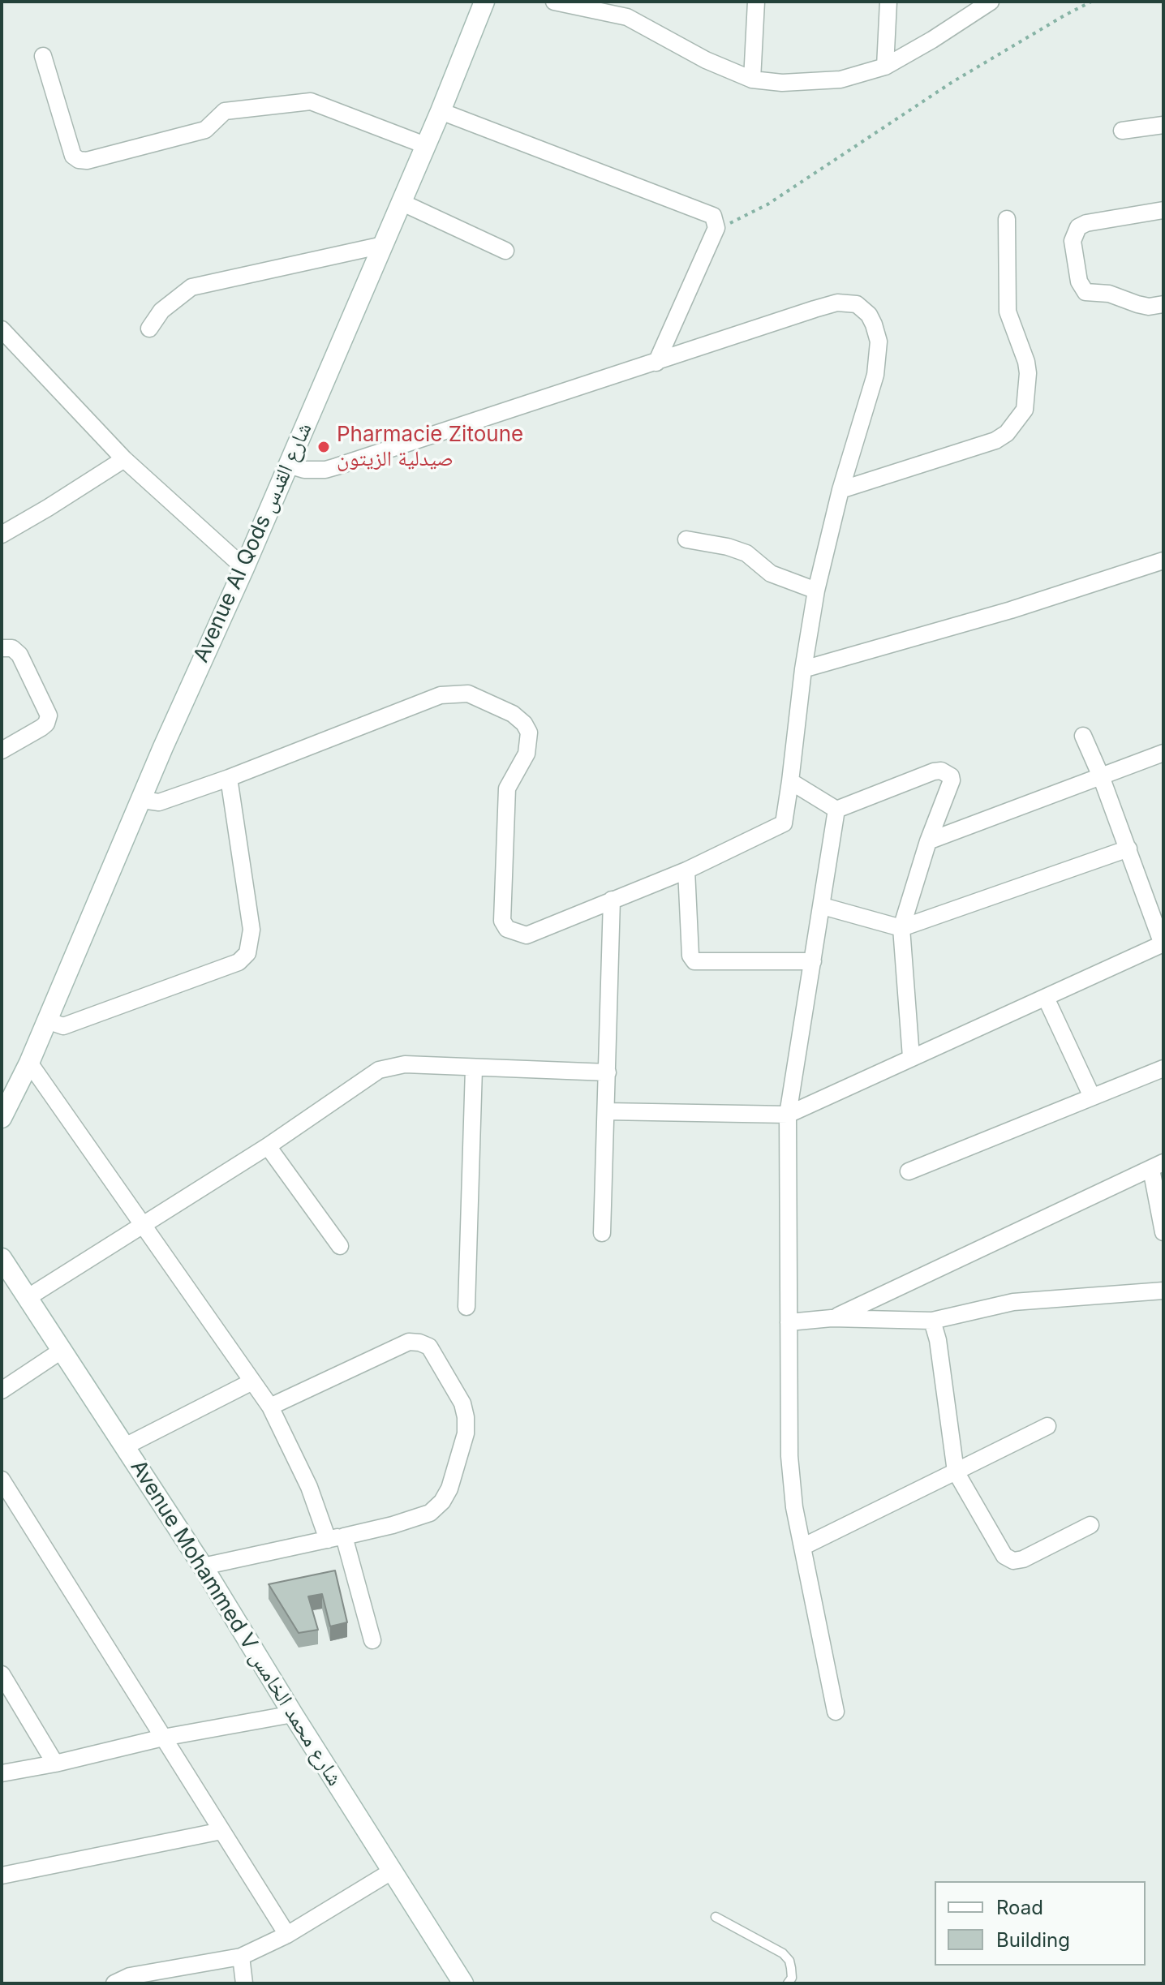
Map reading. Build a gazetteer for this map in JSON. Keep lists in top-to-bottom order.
{
  "streets": {
    "street": ["Avenue Al Qods شارع القدس", "Avenue Mohammed V شارع محمد الخامس"]
  },
  "places": ["Pharmacie Zitoune صيدلية الزيتون"],
  "legend": ["Road", "Building"]
}
